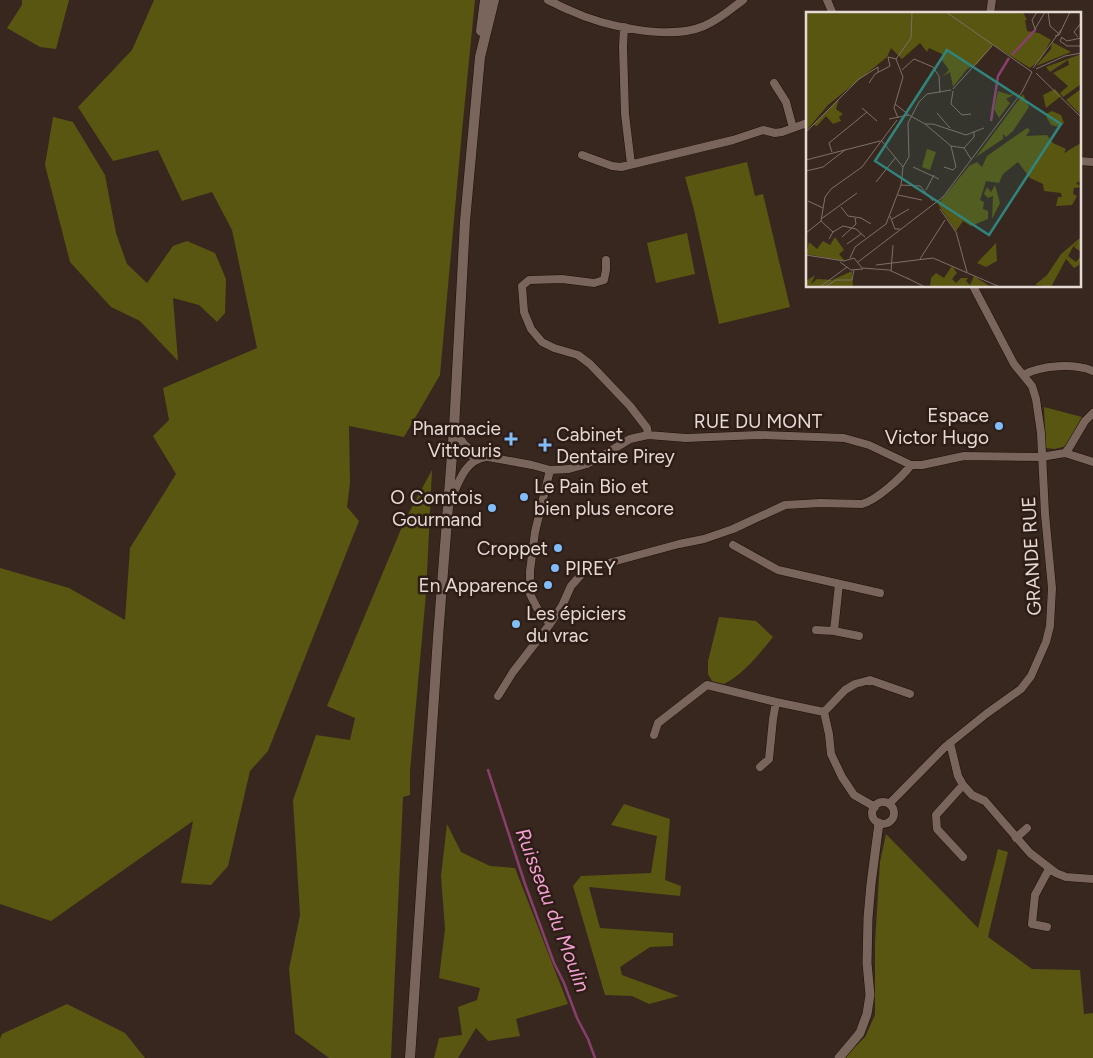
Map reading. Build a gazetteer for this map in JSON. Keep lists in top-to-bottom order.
{
  "streets": {
    "street": ["RUE DU MONT", "GRANDE RUE"]
  },
  "water": ["Ruisseau du Moulin"],
  "places": {
    "other": [
      "Espace Victor Hugo",
      "Le Pain Bio et bien plus encore",
      "O Comtois Gourmand",
      "Croppet",
      "PIREY",
      "En Apparence",
      "Les épiciers du vrac"
    ],
    "health": ["Pharmacie Vittouris", "Cabinet Dentaire Pirey"]
  }
}
